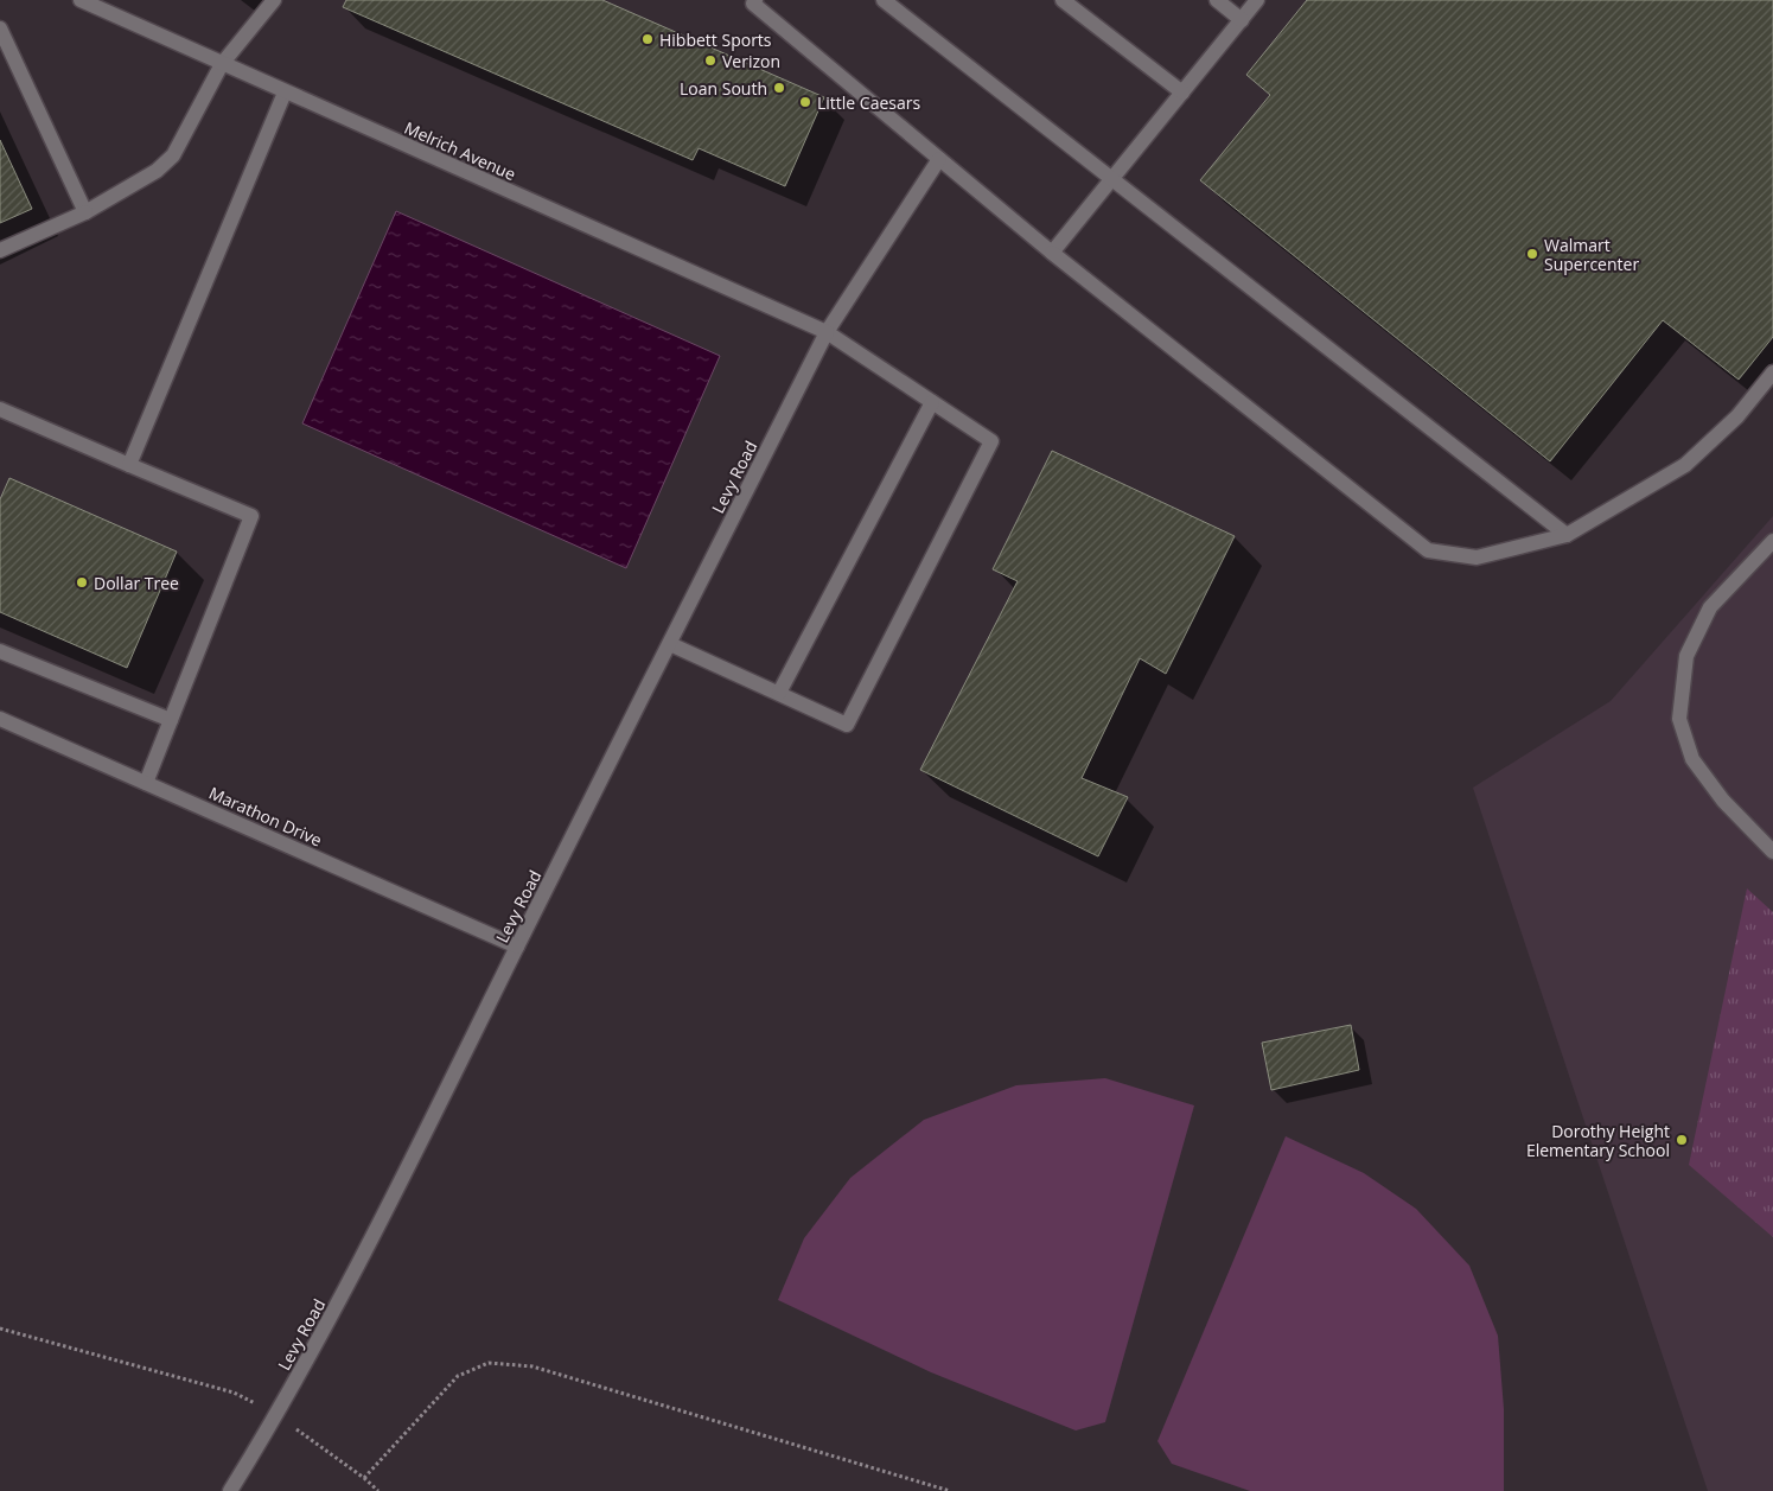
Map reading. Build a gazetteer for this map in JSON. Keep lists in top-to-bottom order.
{
  "streets": {
    "street": ["Melrich Avenue", "Levy Road", "Marathon Drive"]
  },
  "crossings": [
    ["Melrich Avenue", "Levy Road"],
    ["Levy Road", "Marathon Drive"]
  ],
  "places": [
    "Hibbett Sports",
    "Verizon",
    "Loan South",
    "Little Caesars",
    "Walmart Supercenter",
    "Dollar Tree",
    "Dorothy Height Elementary School"
  ]
}
